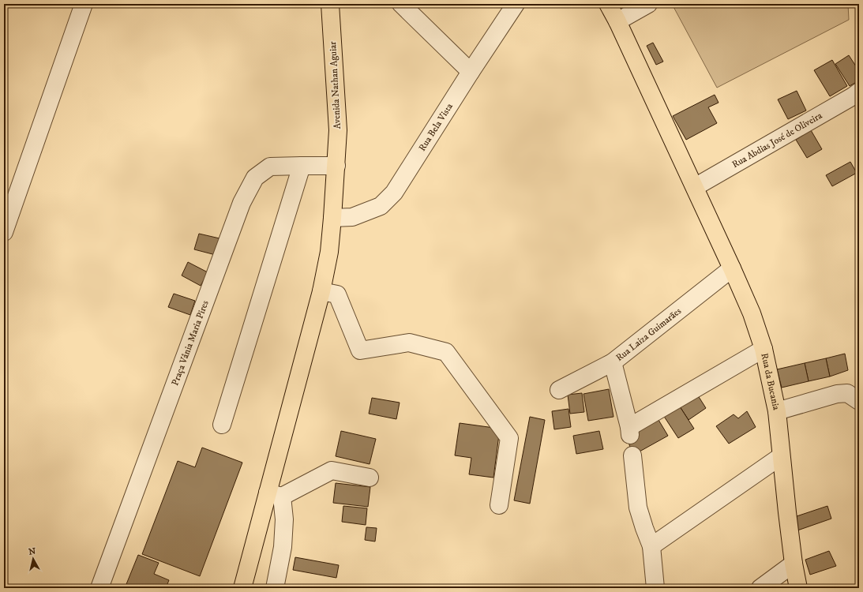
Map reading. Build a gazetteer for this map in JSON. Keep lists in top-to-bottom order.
{
  "streets": {
    "main road": ["Avenida Nathan Aguiar", "Rua da Bucania"],
    "street": [
      "Rua Bela Vista",
      "Rua Abdias José de Oliveira",
      "Rua Laiza Guimarães",
      "Praça Vânia Maria Pires"
    ]
  },
  "crossings": [
    ["Avenida Nathan Aguiar", "Rua Bela Vista"],
    ["Avenida Nathan Aguiar", "Praça Vânia Maria Pires"],
    ["Rua Abdias José de Oliveira", "Rua da Bucania"],
    ["Rua Laiza Guimarães", "Rua da Bucania"]
  ],
  "north": "top"
}
